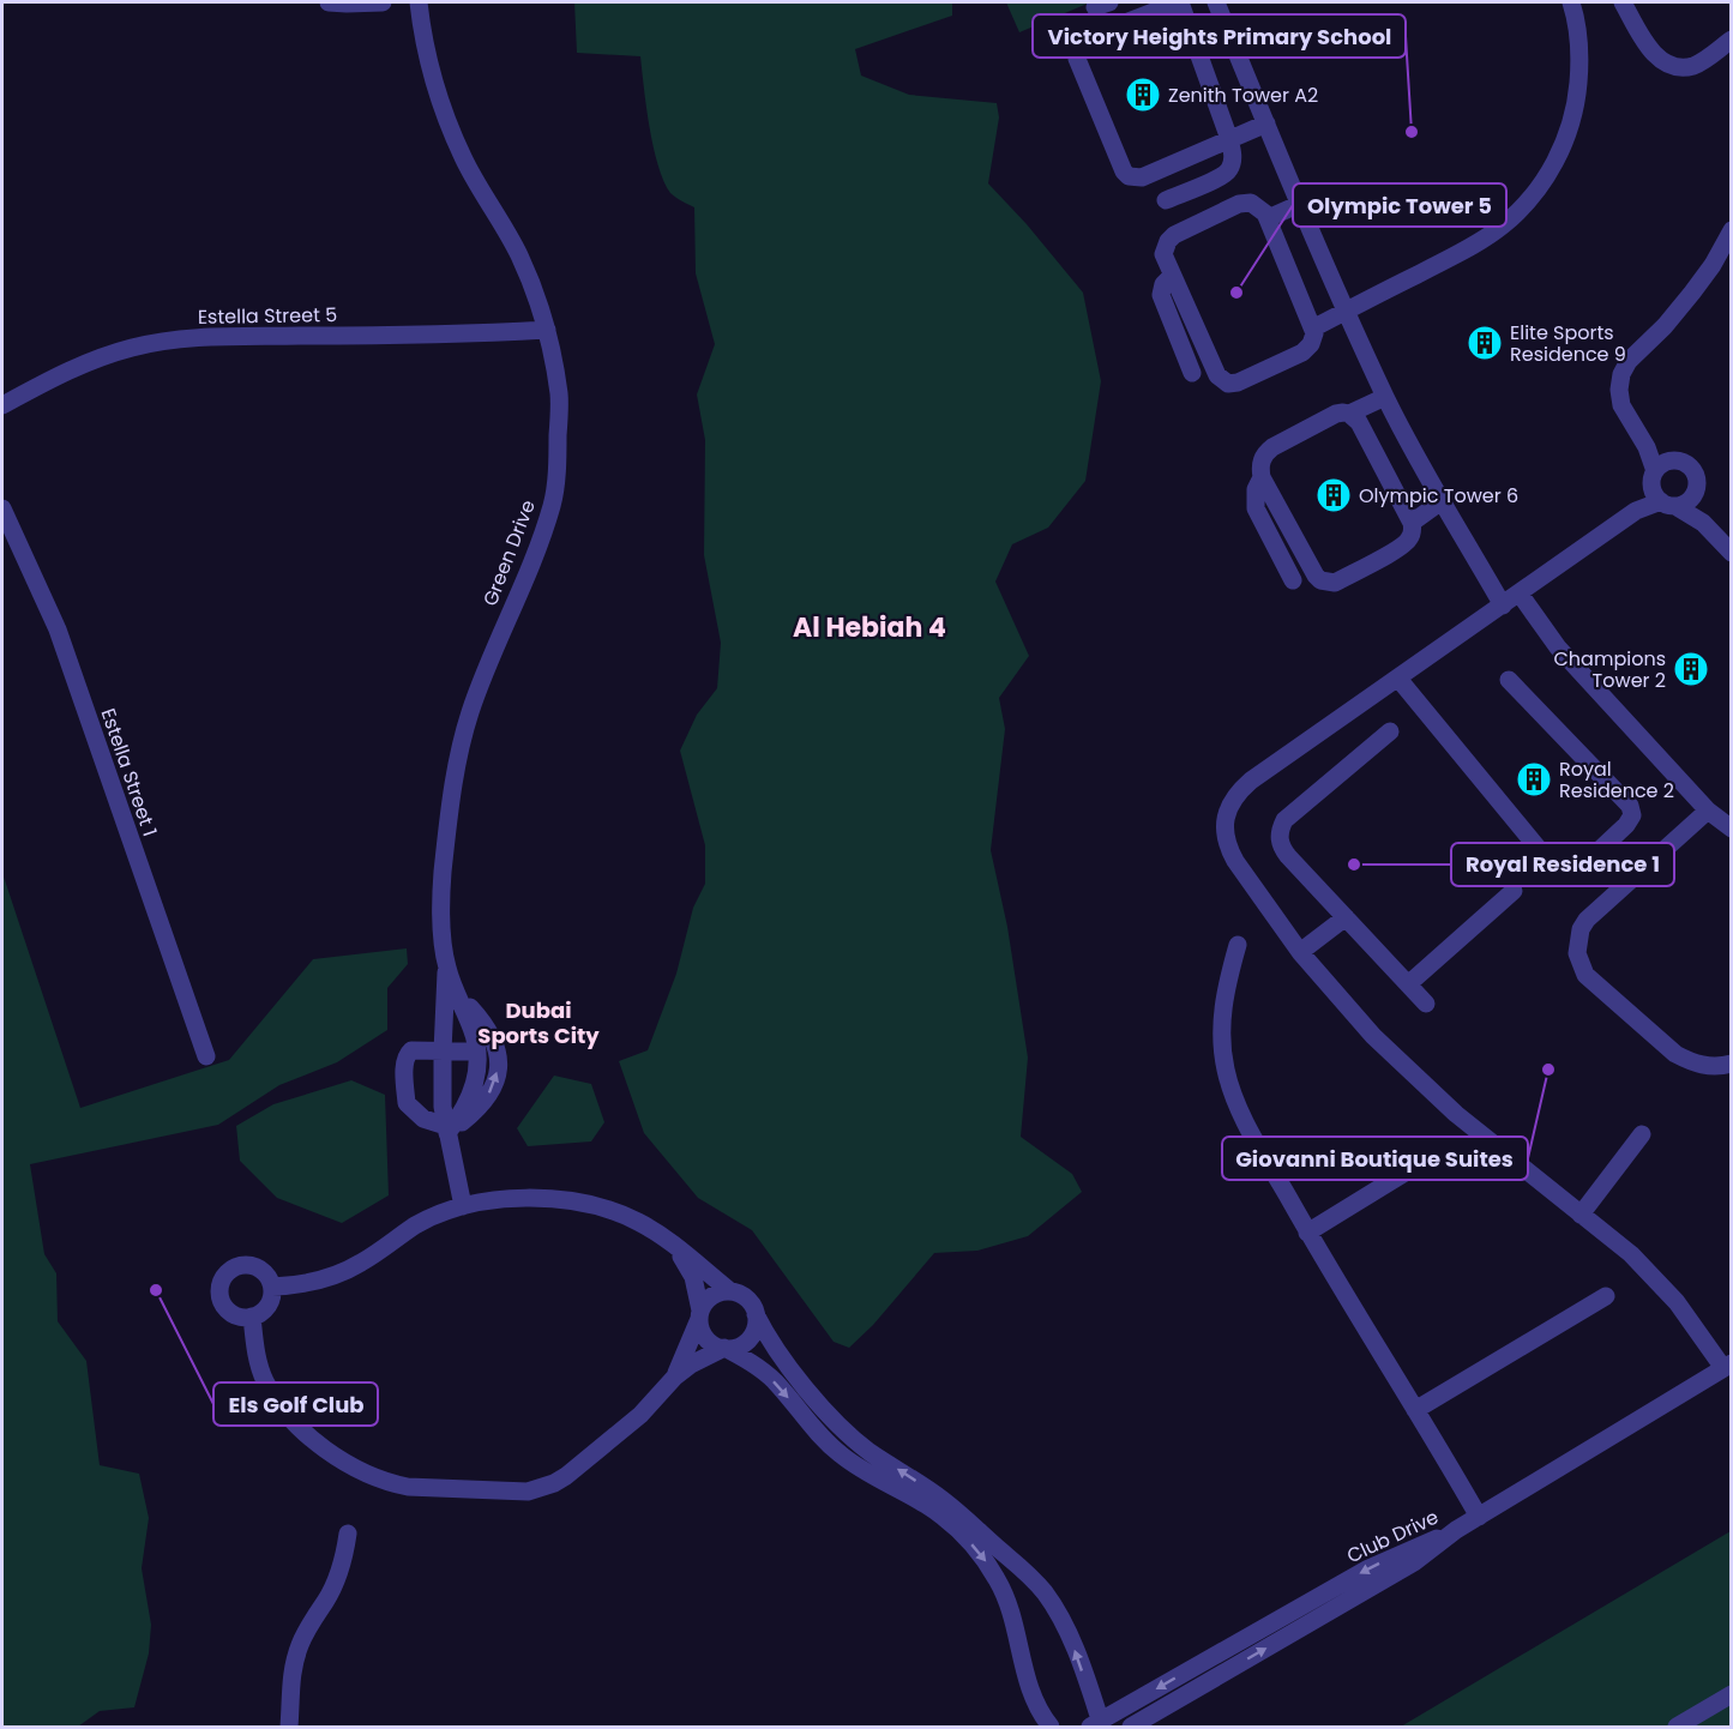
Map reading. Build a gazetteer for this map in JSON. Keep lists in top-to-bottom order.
{
  "streets": {
    "street": [
      "Estella Street 5",
      "Green Drive",
      "Estella Street 1",
      "Club Drive"
    ]
  },
  "crossings": [
    ["Estella Street 5", "Green Drive"]
  ],
  "districts": ["Al Hebiah 4", "Dubai Sports City"],
  "places": {
    "building": [
      "Zenith Tower A2",
      "Elite Sports Residence 9",
      "Olympic Tower 6",
      "Champions Tower 2",
      "Royal Residence 2"
    ],
    "other": [
      "Victory Heights Primary School",
      "Olympic Tower 5",
      "Royal Residence 1",
      "Giovanni Boutique Suites",
      "Els Golf Club"
    ]
  }
}
